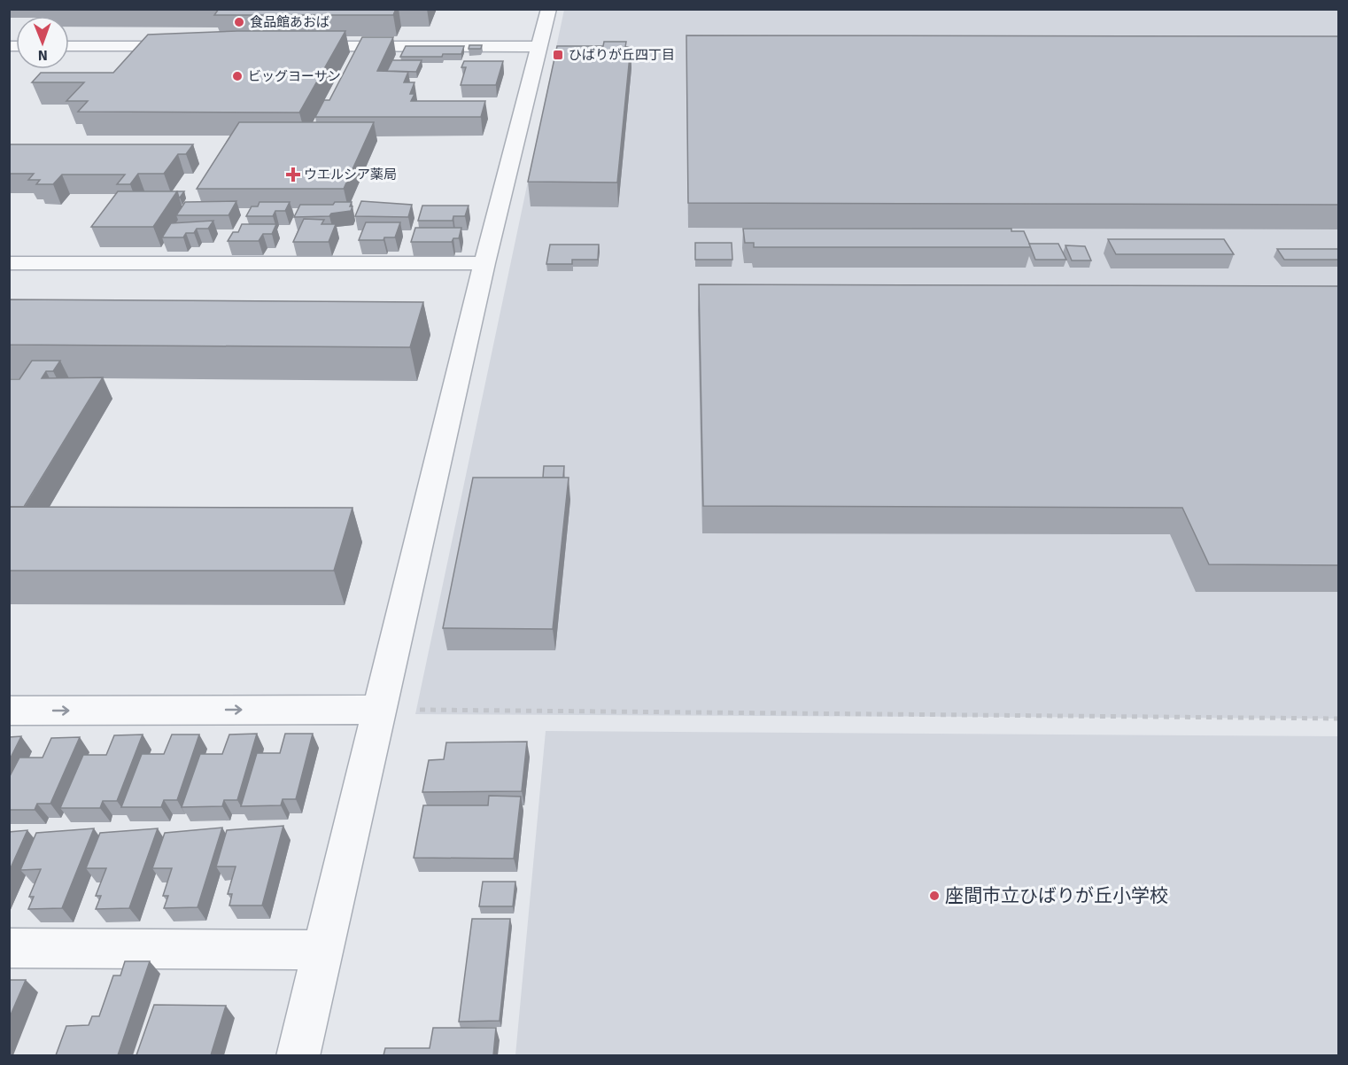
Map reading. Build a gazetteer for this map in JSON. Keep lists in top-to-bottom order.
{
  "places": {
    "other": ["食品館あおば", "ビッグヨーサン", "座間市立ひばりが丘小学校"],
    "transit": ["ひばりが丘四丁目"],
    "health": ["ウエルシア薬局"]
  },
  "north": "bottom"
}
